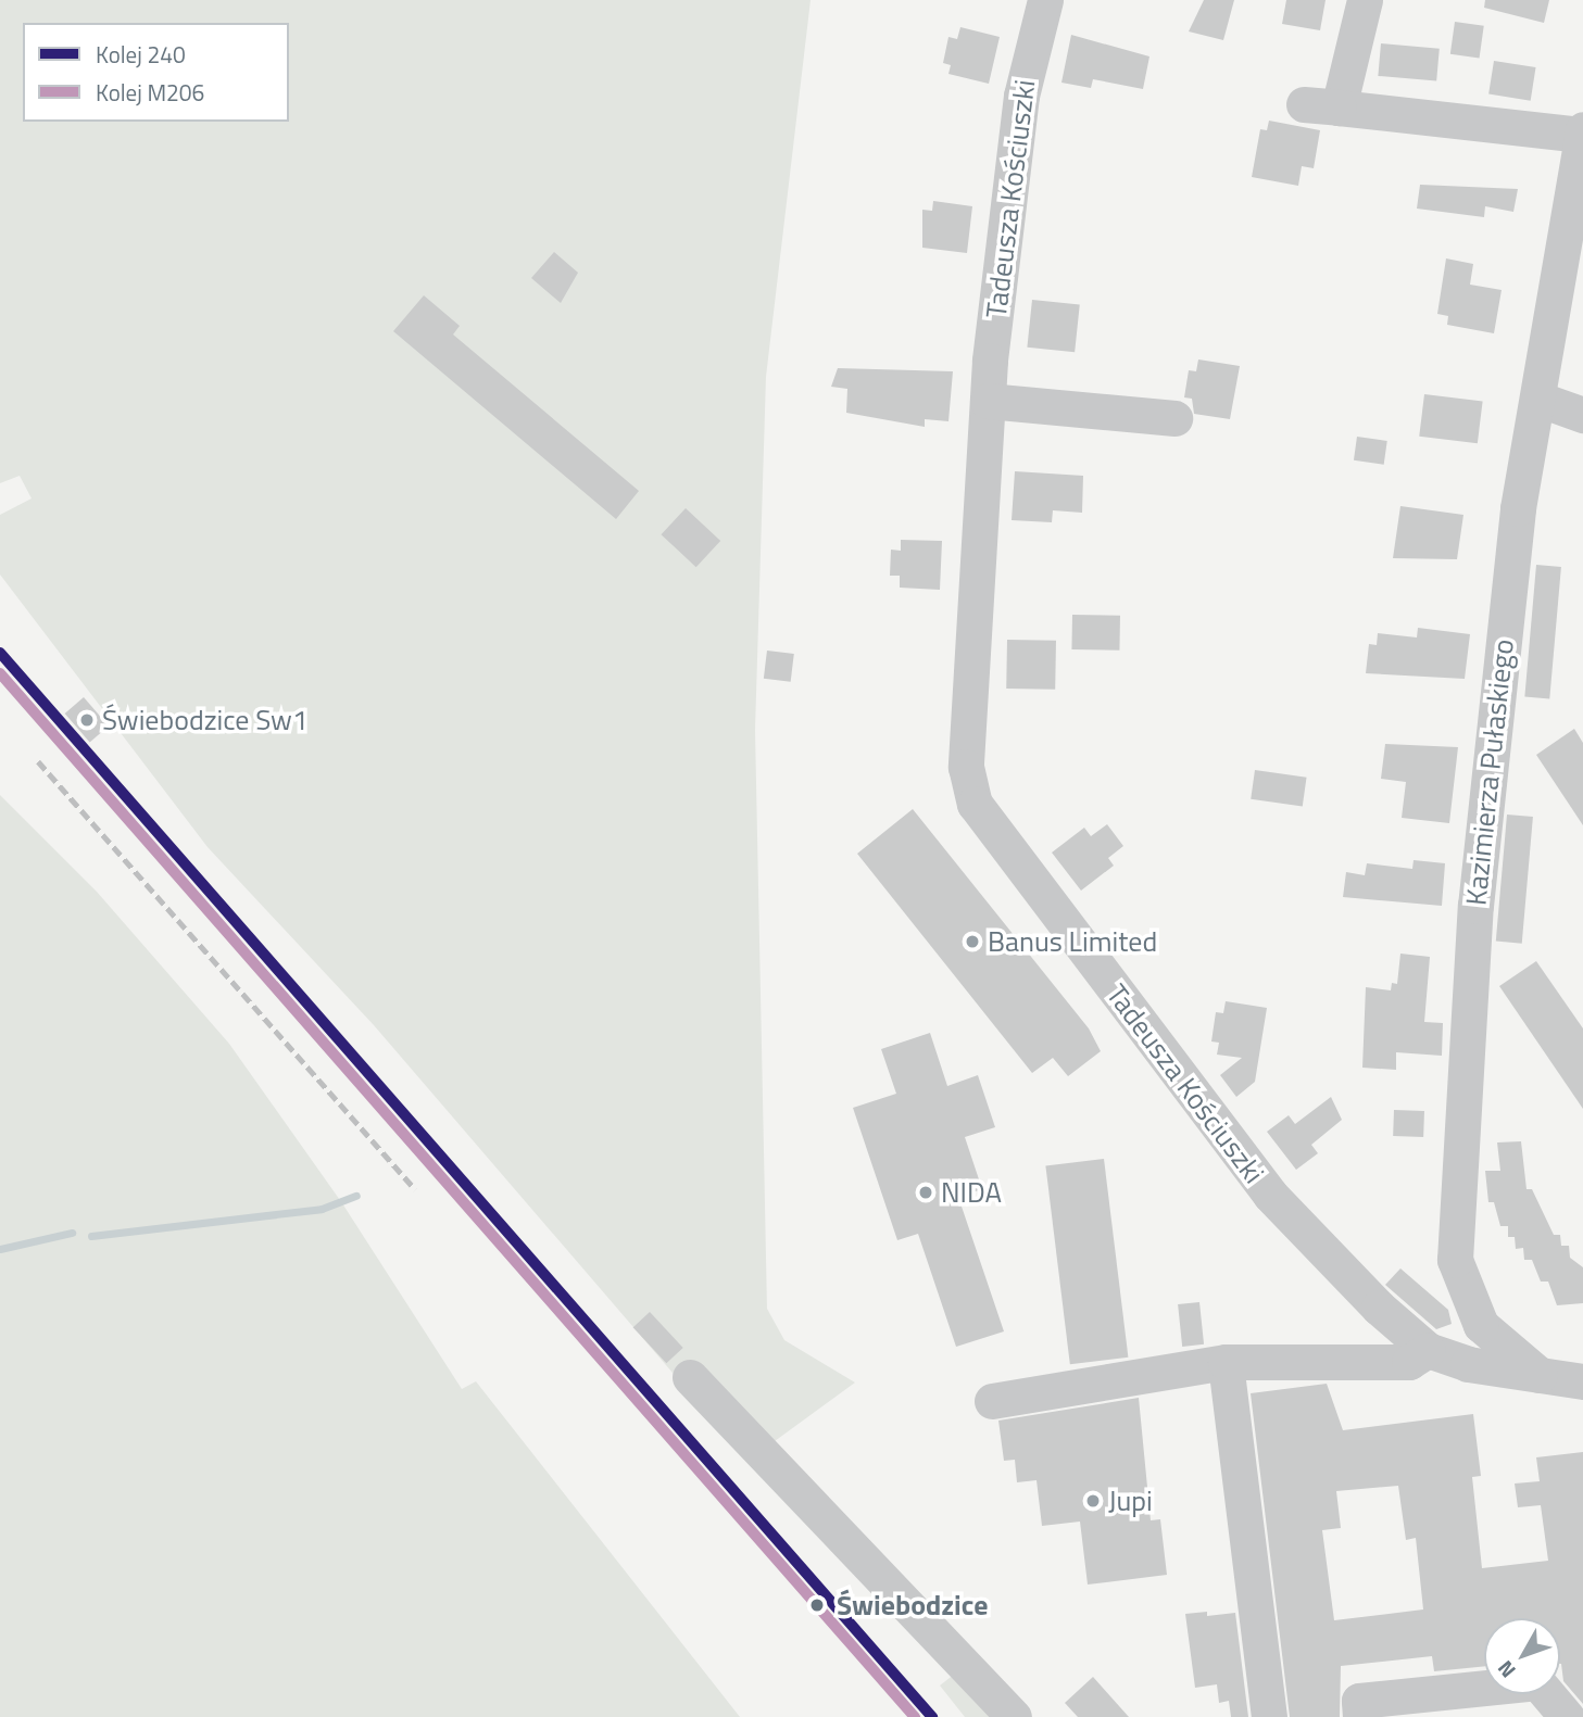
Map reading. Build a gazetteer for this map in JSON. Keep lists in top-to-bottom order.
{
  "streets": {
    "street": ["Tadeusza Kościuszki", "Kazimierza Pułaskiego"]
  },
  "places": [
    "Świebodzice Sw1",
    "Banus Limited",
    "NIDA",
    "Jupi",
    "Świebodzice"
  ],
  "lines": ["rail line 240", "rail line M206"],
  "legend": ["Kolej 240", "Kolej M206"],
  "north": "bottom left"
}
